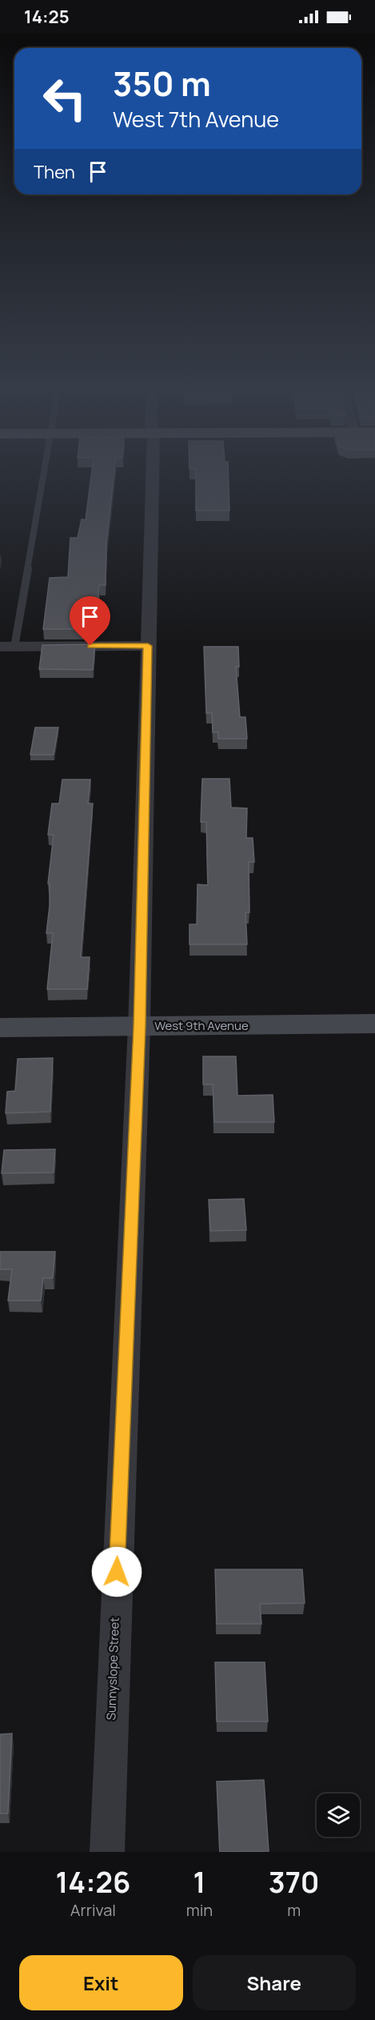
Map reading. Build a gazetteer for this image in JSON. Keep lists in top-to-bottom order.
{
  "streets": {
    "street": ["West 9th Avenue", "Sunnyslope Street"]
  },
  "crossings": [
    ["West 9th Avenue", "Sunnyslope Street"]
  ],
  "page": {
    "status": "14:25",
    "turn": ["350 m", "West 7th Avenue"],
    "then": "Then",
    "eta": [
      "14:26",
      "Arrival",
      "1",
      "min",
      "370",
      "m"
    ],
    "buttons": ["Exit", "Share"]
  }
}
